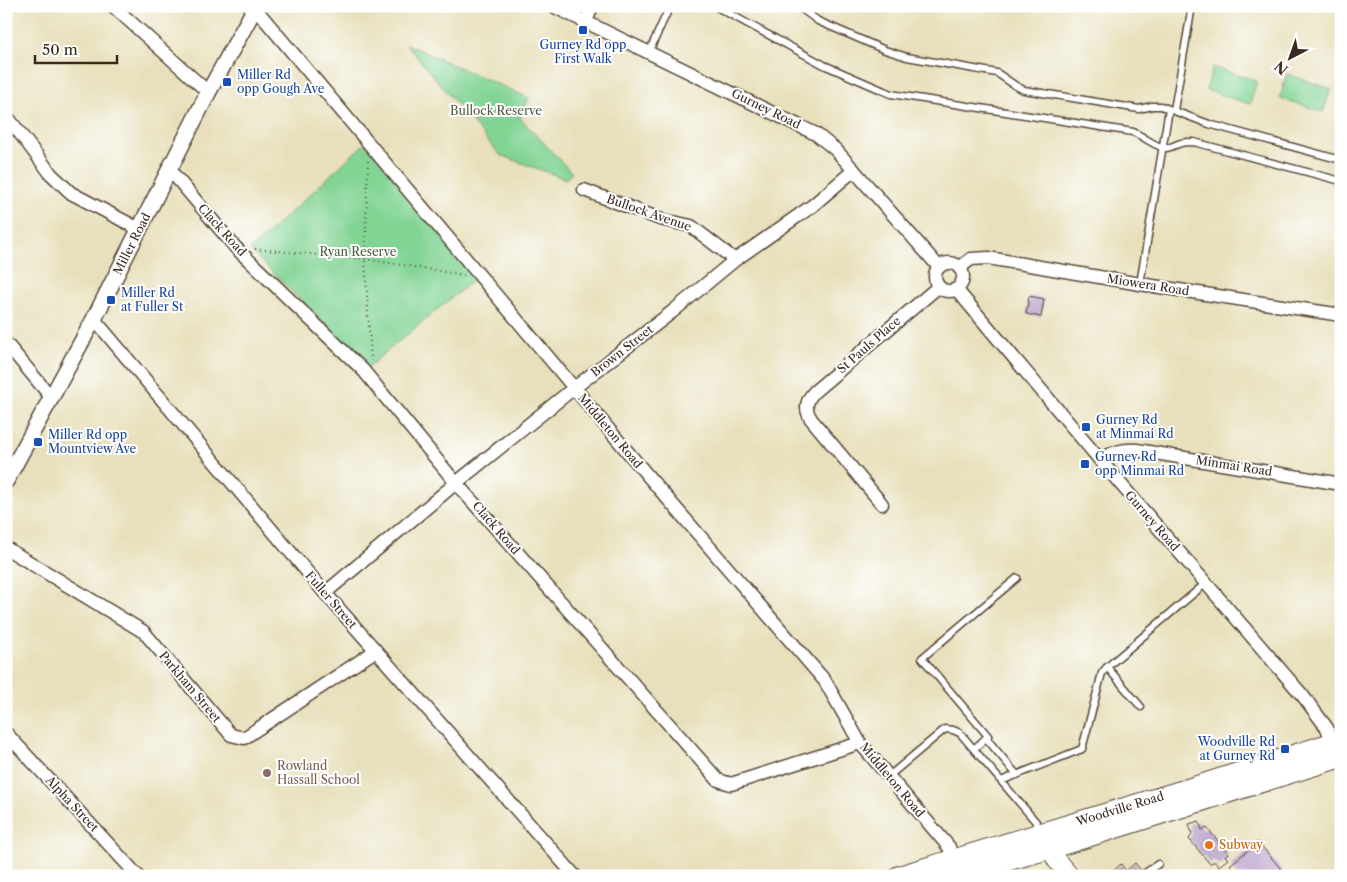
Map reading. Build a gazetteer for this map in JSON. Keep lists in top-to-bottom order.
{
  "streets": {
    "main road": ["Woodville Road"],
    "street": [
      "Gurney Road",
      "Bullock Avenue",
      "Clack Road",
      "Miller Road",
      "Miowera Road",
      "St Pauls Place",
      "Brown Street",
      "Middleton Road",
      "Minmai Road",
      "Fuller Street",
      "Parkham Street",
      "Alpha Street"
    ]
  },
  "crossings": [
    ["Gurney Road", "Miowera Road"],
    ["Gurney Road", "St Pauls Place"],
    ["Gurney Road", "Brown Street"],
    ["Gurney Road", "Minmai Road"],
    ["Gurney Road", "Woodville Road"],
    ["Bullock Avenue", "Brown Street"],
    ["Clack Road", "Miller Road"],
    ["Clack Road", "Brown Street"],
    ["Clack Road", "Middleton Road"],
    ["Miller Road", "Middleton Road"],
    ["Miller Road", "Fuller Street"],
    ["Miowera Road", "St Pauls Place"],
    ["Brown Street", "Middleton Road"],
    ["Brown Street", "Fuller Street"],
    ["Middleton Road", "Woodville Road"],
    ["Fuller Street", "Parkham Street"]
  ],
  "parks": ["Bullock Reserve", "Ryan Reserve"],
  "places": {
    "transit": [
      "Gurney Rd opp First Walk",
      "Miller Rd opp Gough Ave",
      "Miller Rd at Fuller St",
      "Gurney Rd at Minmai Rd",
      "Miller Rd opp Mountview Ave",
      "Gurney Rd opp Minmai Rd",
      "Woodville Rd at Gurney Rd"
    ],
    "other": ["Rowland Hassall School", "Subway"]
  },
  "scale_bar": "50 m",
  "north": "bottom left"
}
